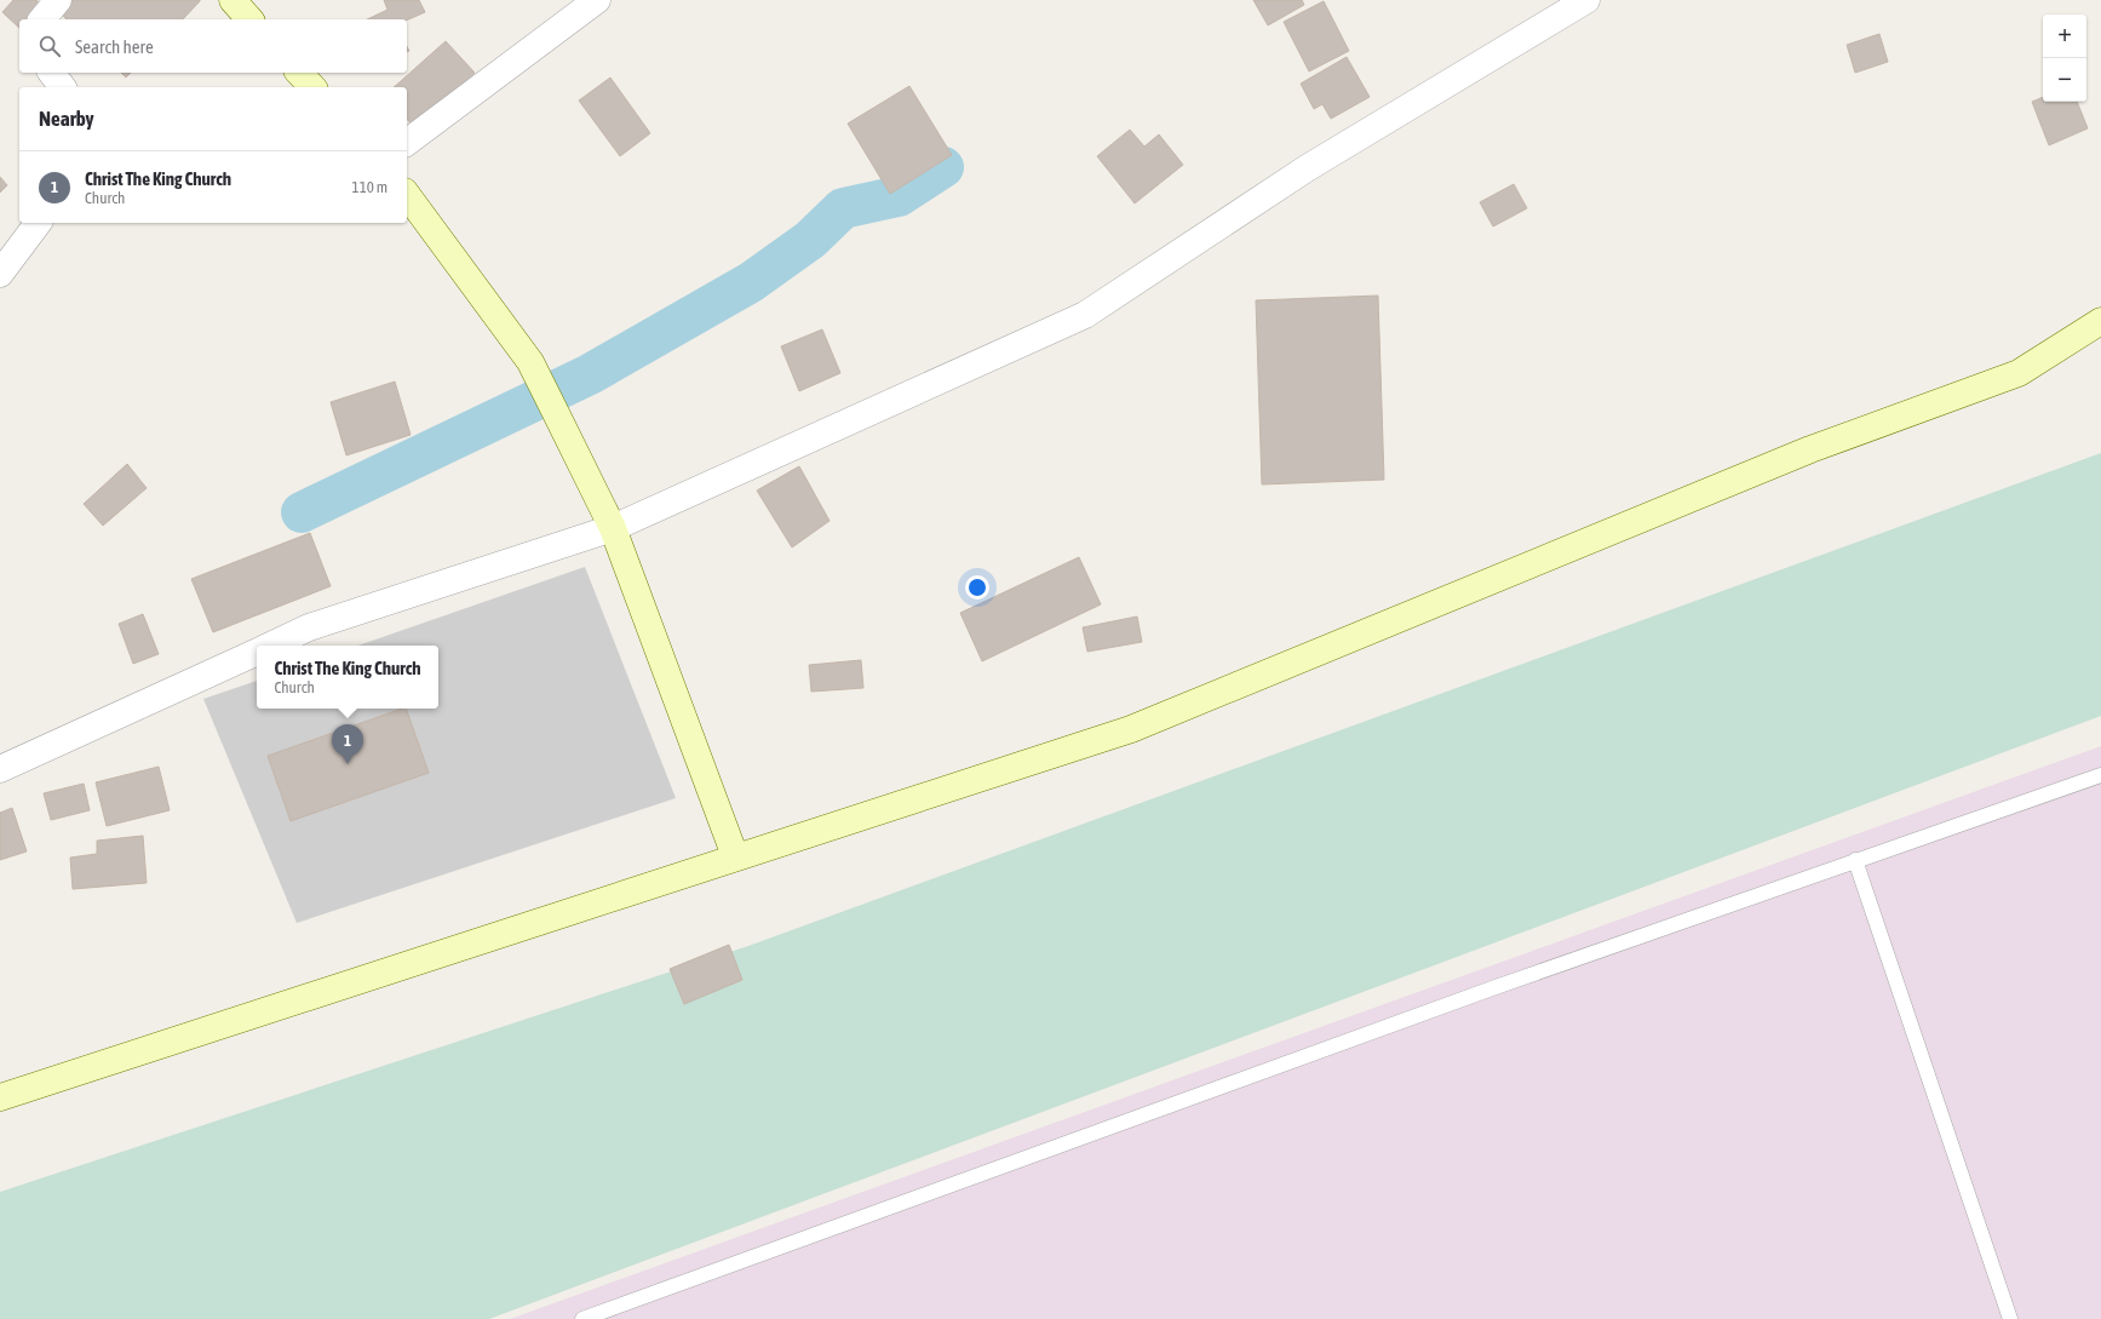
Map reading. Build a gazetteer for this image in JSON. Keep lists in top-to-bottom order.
{
  "page": {
    "map_buttons": ["+", "−"],
    "search": "Search here",
    "heading": "Nearby",
    "list": [
      {
        "mark": "1",
        "name": "Christ The King Church",
        "note": "Church",
        "value": "110 m"
      }
    ],
    "popup": ["Christ The King Church", "Church"],
    "pins": "1"
  }
}
